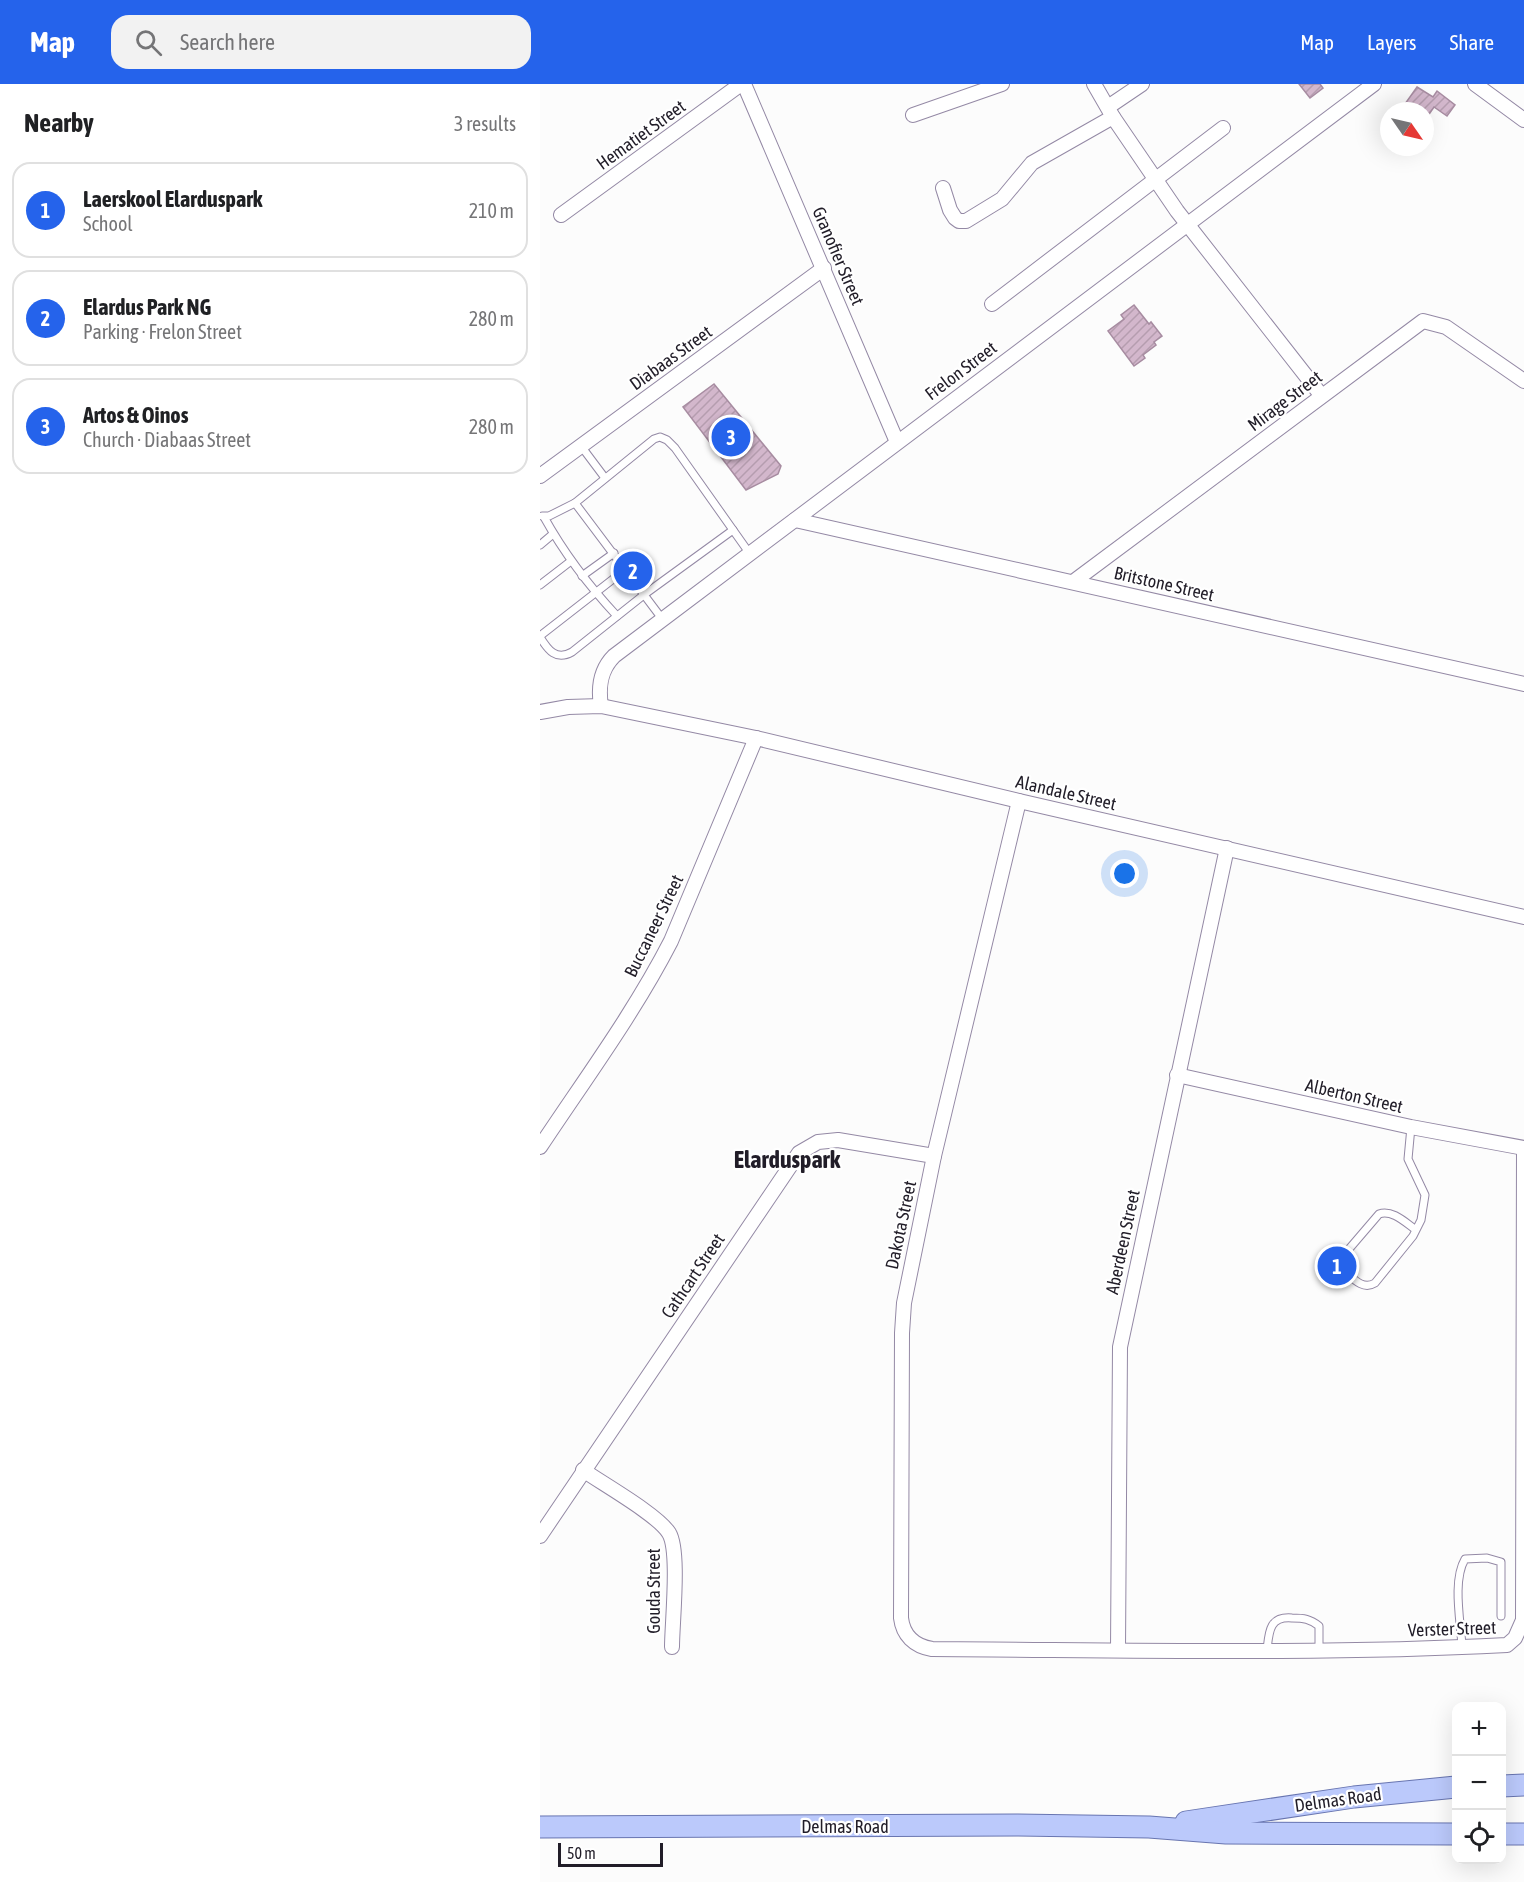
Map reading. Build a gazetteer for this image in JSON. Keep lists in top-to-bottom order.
{
  "streets": {
    "main road": ["Delmas Road"],
    "street": [
      "Hematiet Street",
      "Granofier Street",
      "Diabaas Street",
      "Frelon Street",
      "Mirage Street",
      "Britstone Street",
      "Alandale Street",
      "Buccaneer Street",
      "Alberton Street",
      "Dakota Street",
      "Aberdeen Street",
      "Cathcart Street",
      "Gouda Street",
      "Verster Street"
    ]
  },
  "crossings": [
    ["Hematiet Street", "Granofier Street"],
    ["Granofier Street", "Diabaas Street"],
    ["Granofier Street", "Frelon Street"],
    ["Frelon Street", "Britstone Street"],
    ["Frelon Street", "Alandale Street"],
    ["Mirage Street", "Britstone Street"],
    ["Alandale Street", "Buccaneer Street"],
    ["Alandale Street", "Dakota Street"],
    ["Alandale Street", "Aberdeen Street"],
    ["Alberton Street", "Aberdeen Street"],
    ["Alberton Street", "Verster Street"],
    ["Dakota Street", "Cathcart Street"],
    ["Dakota Street", "Verster Street"],
    ["Aberdeen Street", "Verster Street"],
    ["Cathcart Street", "Gouda Street"]
  ],
  "districts": ["Elarduspark"],
  "scale_bar": "50 m",
  "north": "bottom right",
  "page": {
    "header": "Map",
    "search": "Search here",
    "nav": ["Map", "Layers", "Share"],
    "heading": ["Nearby", "3 results"],
    "list": [
      {
        "mark": "1",
        "name": "Laerskool Elarduspark",
        "note": "School",
        "value": "210 m"
      },
      {
        "mark": "2",
        "name": "Elardus Park NG",
        "note": "Parking · Frelon Street",
        "value": "280 m"
      },
      {
        "mark": "3",
        "name": "Artos & Oinos",
        "note": "Church · Diabaas Street",
        "value": "280 m"
      }
    ],
    "pins": ["3", "2", "1"],
    "map_buttons": ["+", "−"],
    "scale": "50 m"
  }
}
